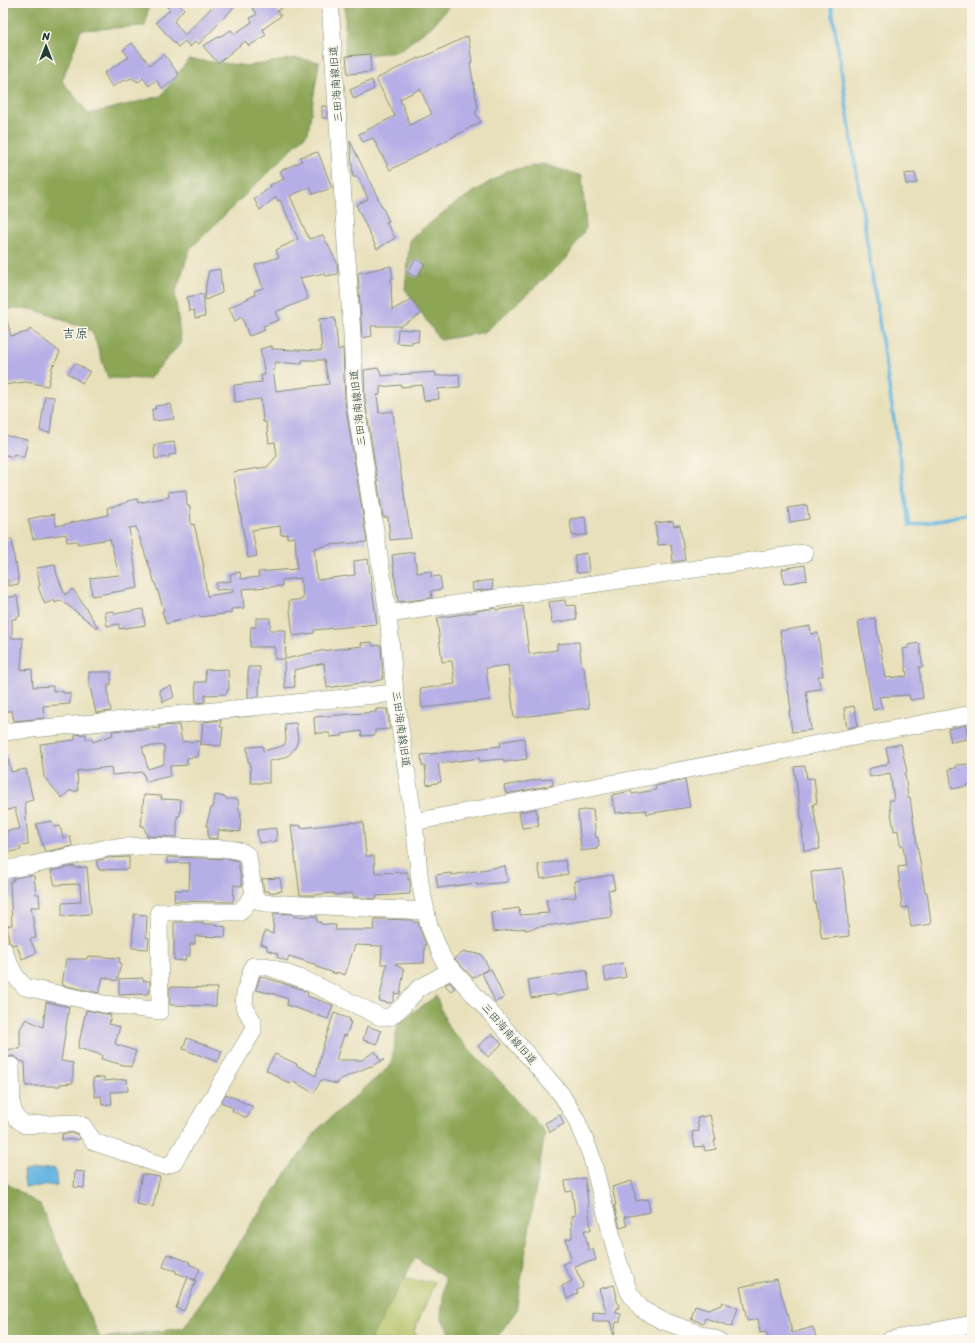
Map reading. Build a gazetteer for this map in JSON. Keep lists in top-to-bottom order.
{
  "streets": {
    "street": ["三田海南線旧道"]
  },
  "districts": ["吉原"],
  "north": "top"
}
